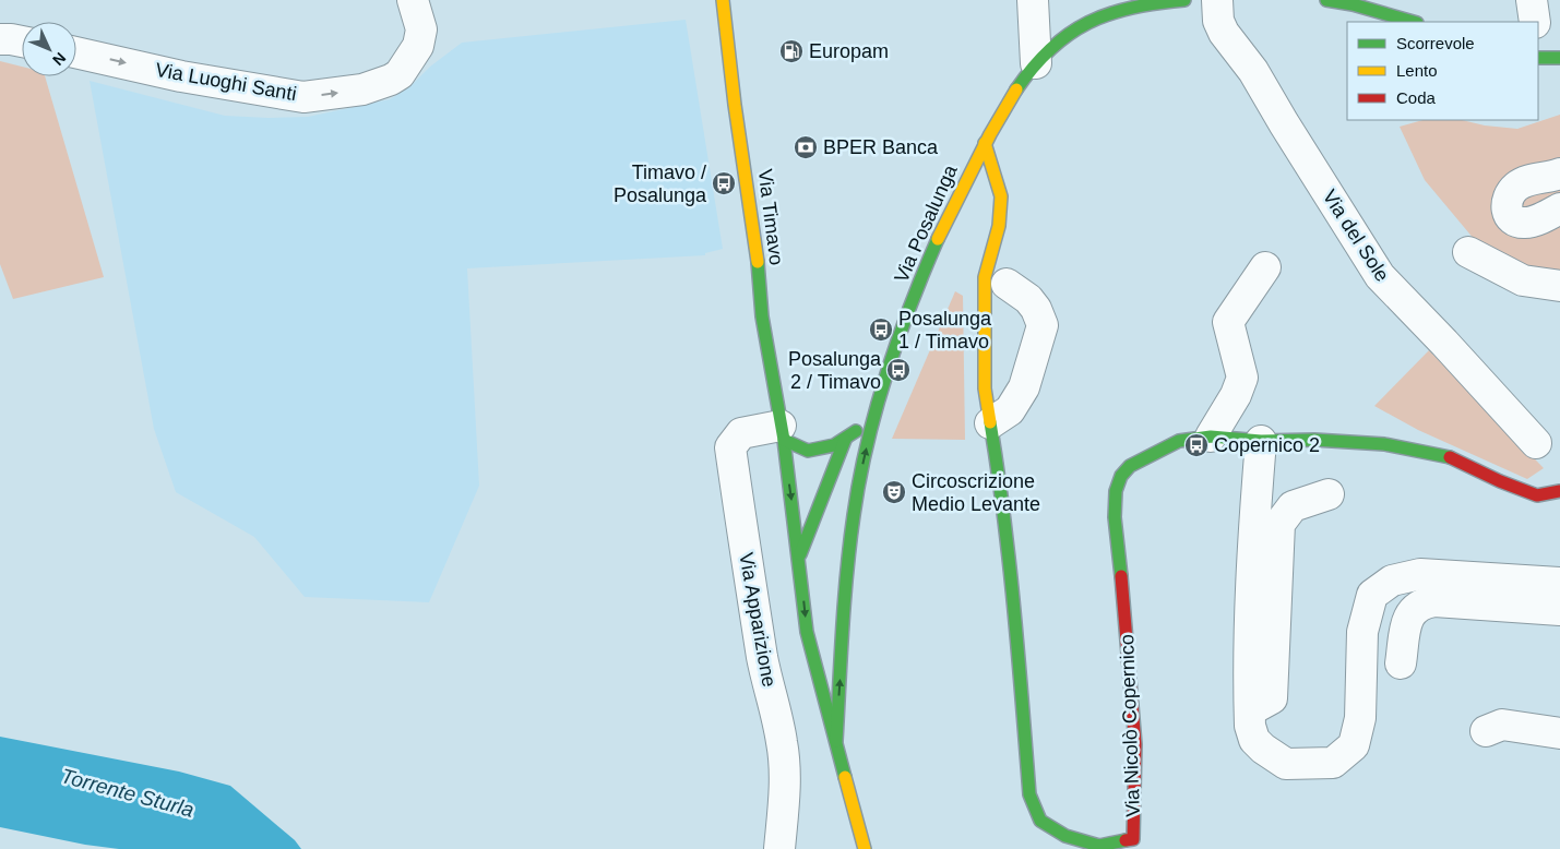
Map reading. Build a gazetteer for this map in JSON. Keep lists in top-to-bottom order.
{
  "streets": {
    "street": [
      "Via Luoghi Santi",
      "Via Timavo",
      "Via Posalunga",
      "Via del Sole",
      "Via Apparizione",
      "Via Nicolò Copernico"
    ]
  },
  "crossings": [
    ["Via Timavo", "Via Posalunga"],
    ["Via Timavo", "Via Apparizione"],
    ["Via Posalunga", "Via Apparizione"],
    ["Via Posalunga", "Via Nicolò Copernico"]
  ],
  "one_way": ["Via Luoghi Santi"],
  "water": ["Torrente Sturla"],
  "places": {
    "fuel station": ["Europam"],
    "bank": ["BPER Banca"],
    "bus stop": [
      "Timavo / Posalunga",
      "Posalunga 1 / Timavo",
      "Posalunga 2 / Timavo",
      "Copernico 2"
    ],
    "theatre": ["Circoscrizione Medio Levante"]
  },
  "legend": ["Scorrevole", "Lento", "Coda"],
  "north": "bottom right"
}
